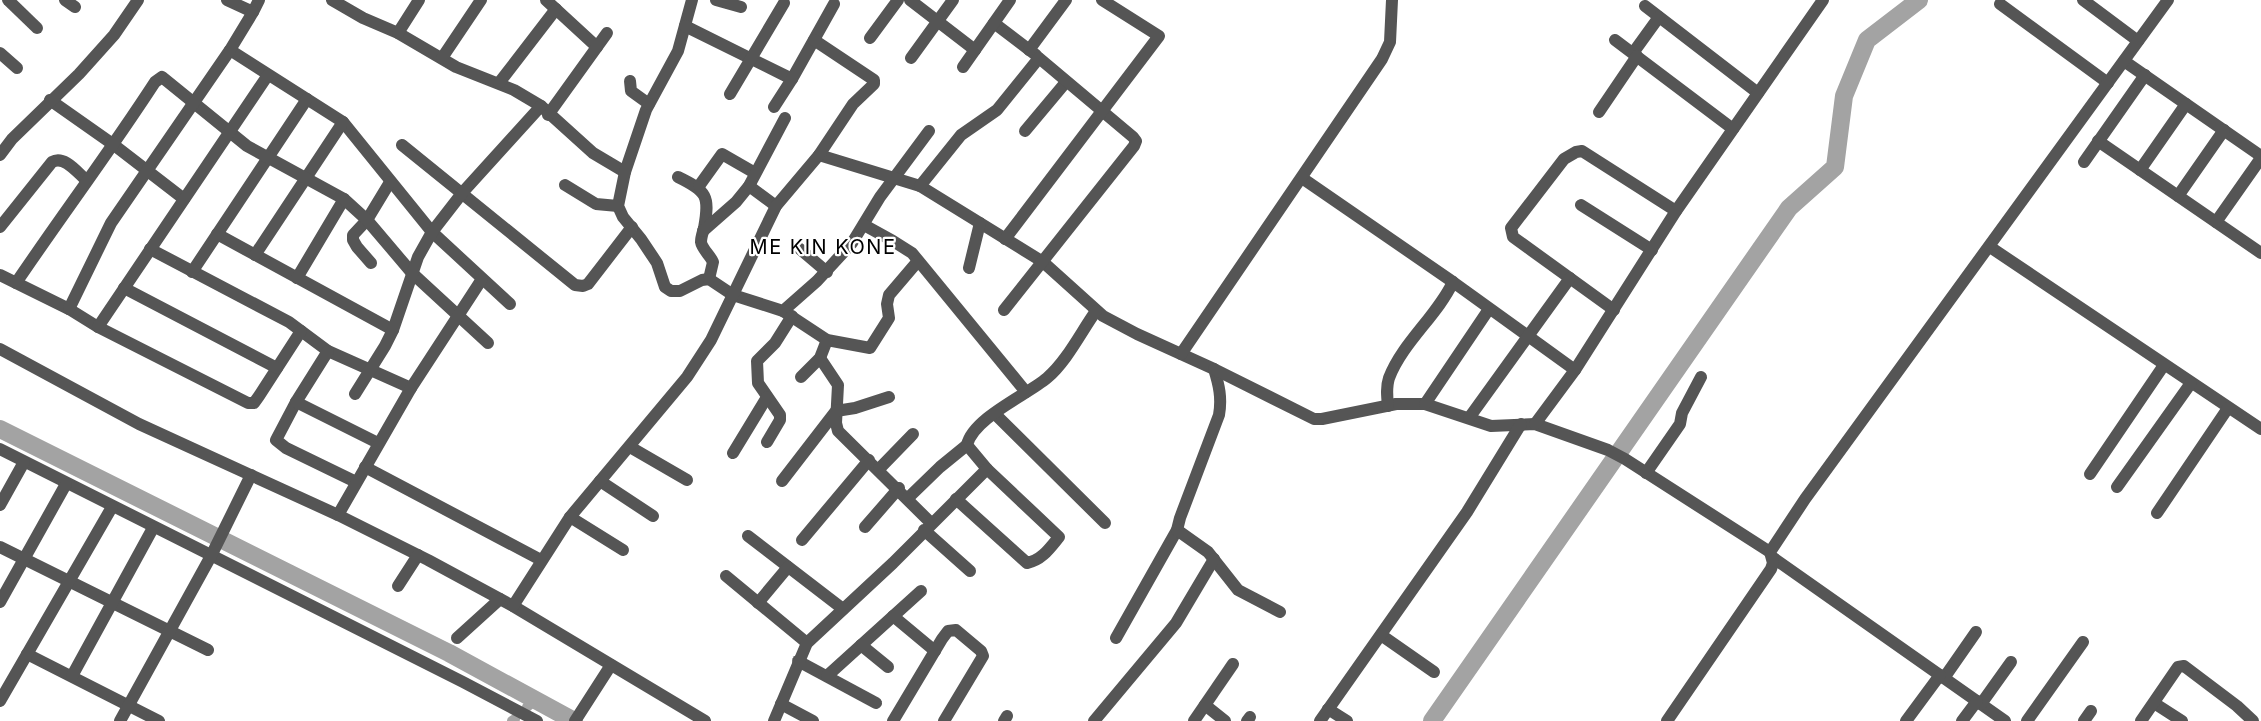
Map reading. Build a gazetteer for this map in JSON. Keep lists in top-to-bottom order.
{
  "districts": ["ME KIN KONE"]
}
